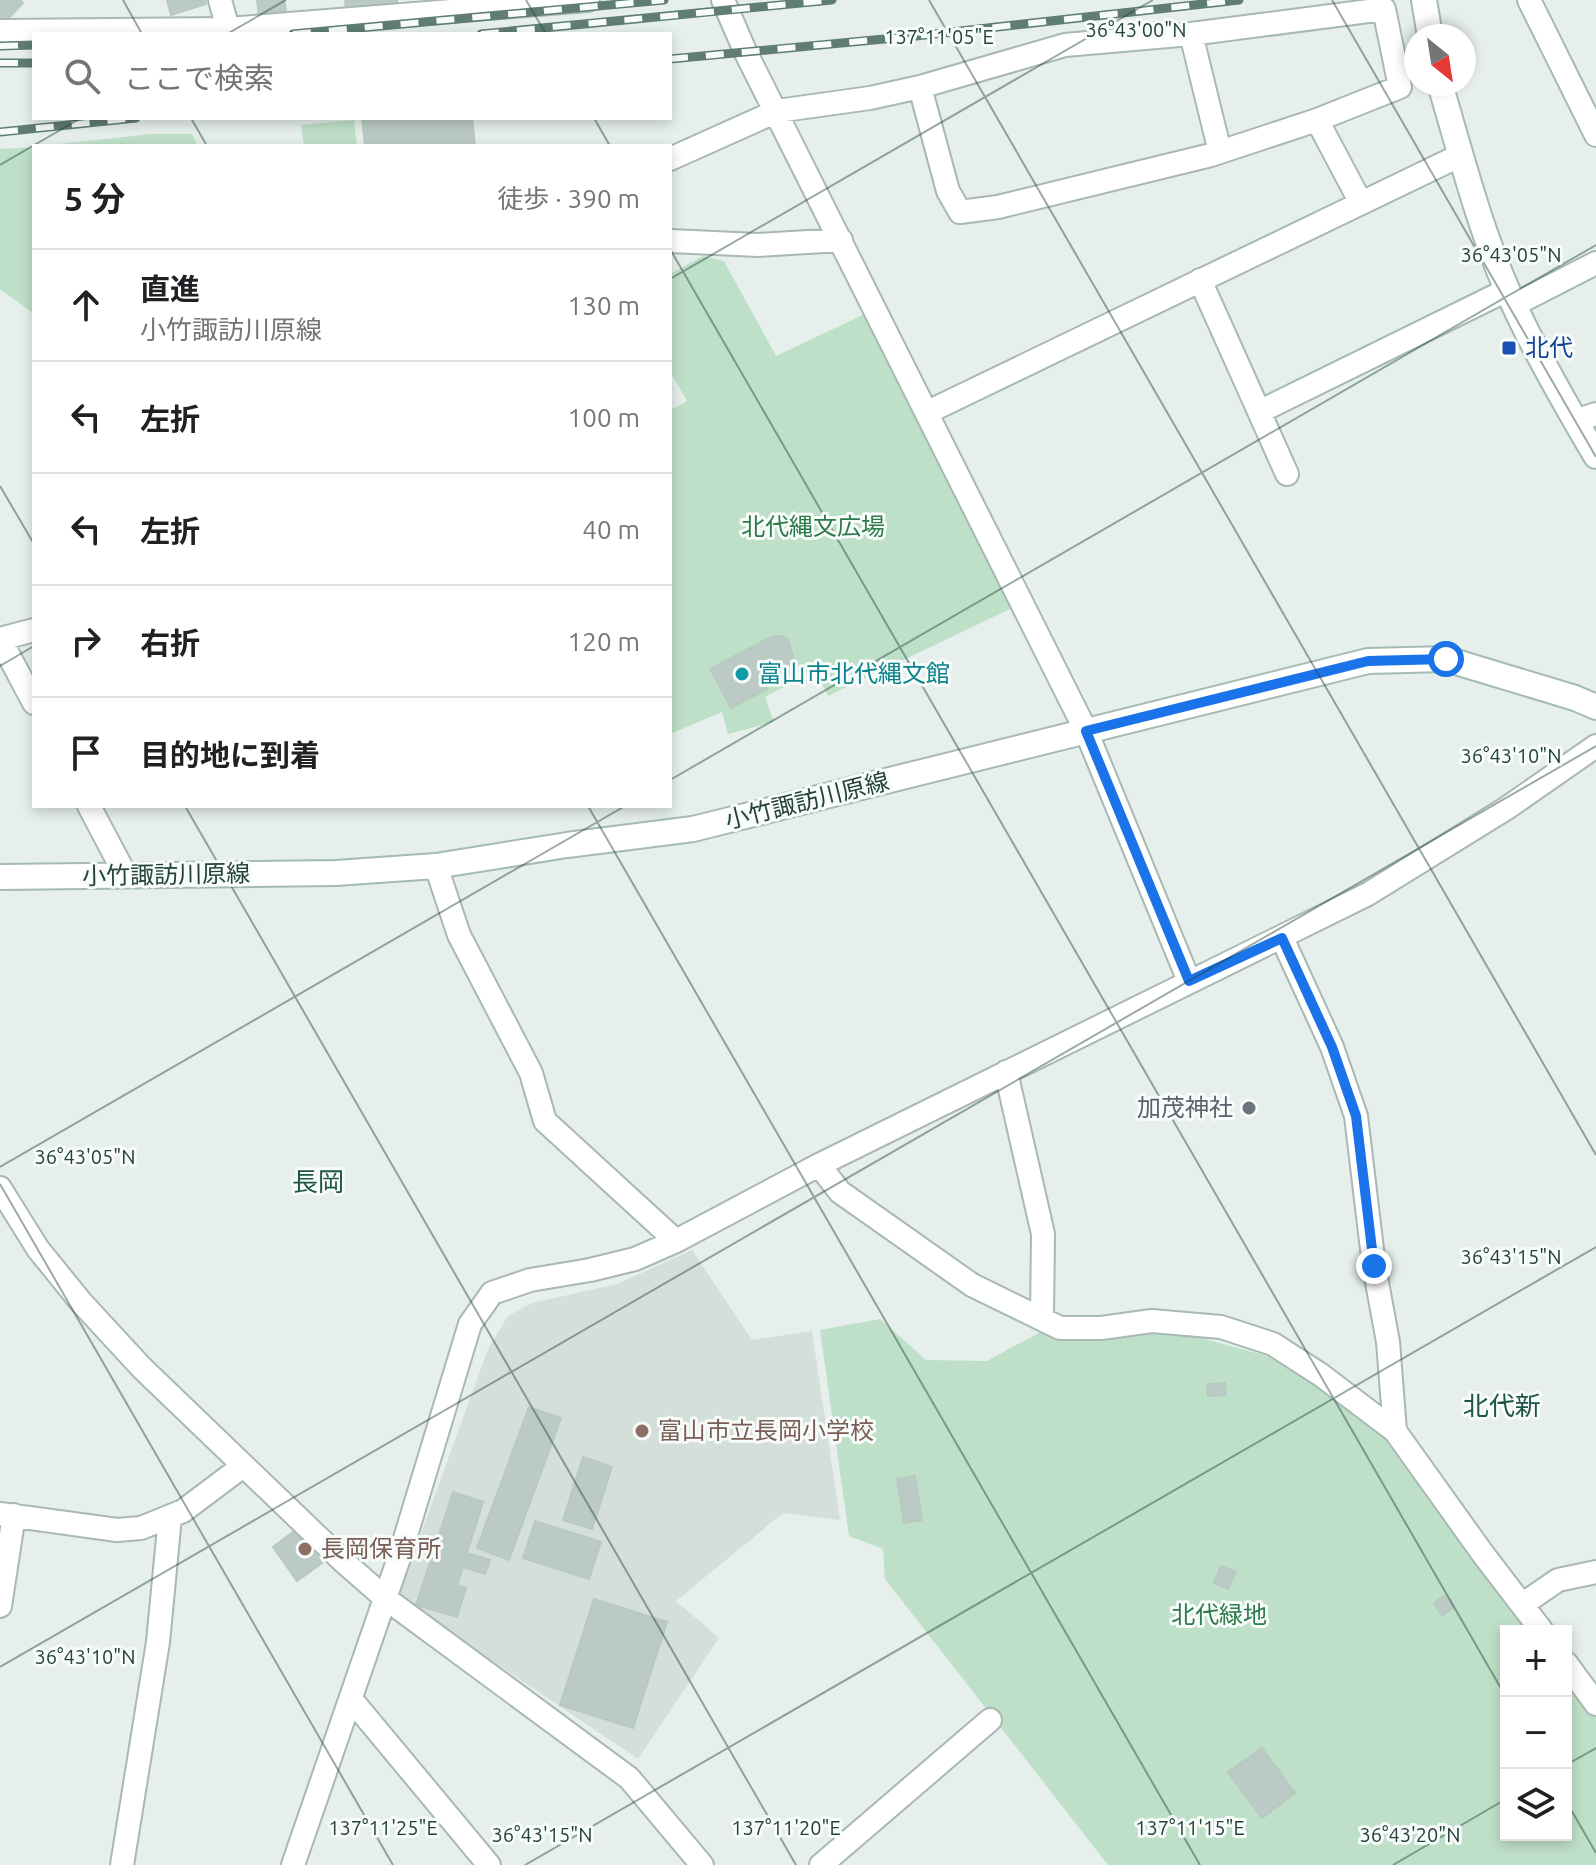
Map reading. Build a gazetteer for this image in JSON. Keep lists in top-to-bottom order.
{
  "streets": {
    "main road": ["小竹諏訪川原線"]
  },
  "districts": ["長岡", "北代新"],
  "parks": ["北代縄文広場", "北代緑地"],
  "places": {
    "transit": ["北代"],
    "other": [
      "富山市北代縄文館",
      "加茂神社",
      "富山市立長岡小学校",
      "長岡保育所"
    ]
  },
  "north": "bottom right",
  "page": {
    "search": "ここで検索",
    "heading": ["5 分", "徒歩 · 390 m"],
    "list": [
      ["直進", "小竹諏訪川原線", "130 m"],
      ["左折", "100 m"],
      ["左折", "40 m"],
      ["右折", "120 m"],
      "目的地に到着"
    ],
    "map_buttons": ["+", "−"]
  },
  "coordinates": [
    "36°43'00\"N",
    "137°11'05\"E",
    "36°43'05\"N",
    "36°43'10\"N",
    "36°43'15\"N",
    "137°11'25\"E",
    "137°11'20\"E",
    "137°11'15\"E",
    "36°43'20\"N"
  ]
}
